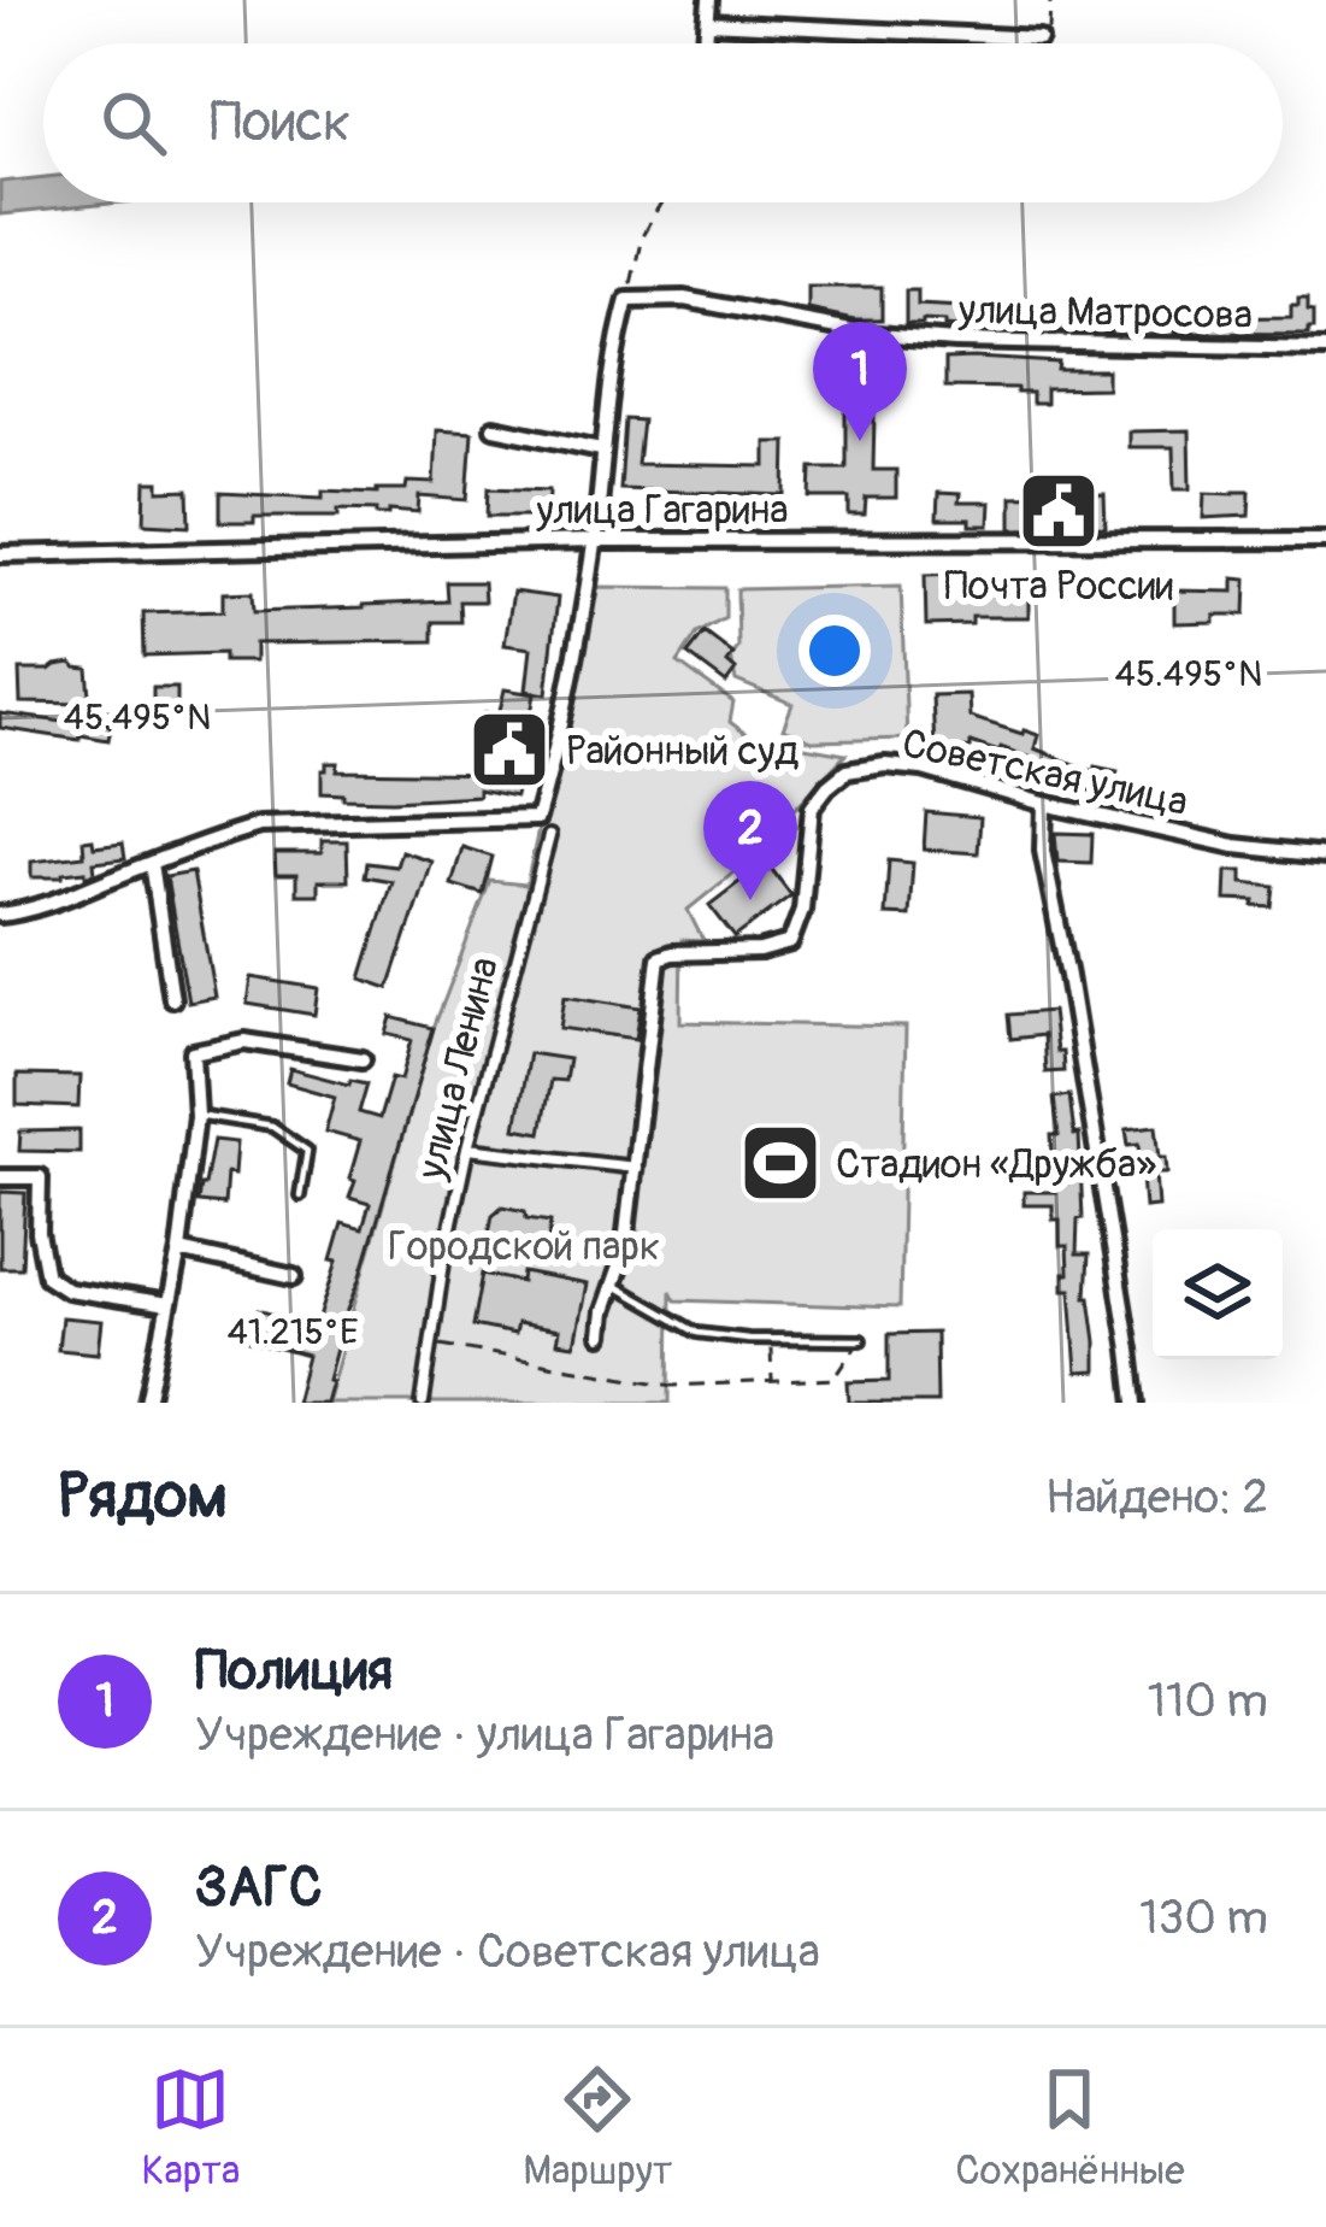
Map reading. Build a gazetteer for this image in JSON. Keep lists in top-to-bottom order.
{
  "streets": {
    "street": [
      "улица Матросова",
      "улица Гагарина",
      "Советская улица",
      "улица Ленина"
    ]
  },
  "parks": ["Городской парк"],
  "places": {
    "public building": ["Почта России", "Районный суд"],
    "sports": ["Стадион «Дружба»"]
  },
  "page": {
    "search": "Поиск",
    "pins": ["1", "2"],
    "heading": ["Рядом", "Найдено: 2"],
    "list": [
      {
        "mark": "1",
        "name": "Полиция",
        "note": "Учреждение · улица Гагарина",
        "value": "110 m"
      },
      {
        "mark": "2",
        "name": "ЗАГС",
        "note": "Учреждение · Советская улица",
        "value": "130 m"
      }
    ],
    "nav": ["Карта", "Маршрут", "Сохранённые"]
  },
  "coordinates": ["45.495°N", "41.215°E"]
}
